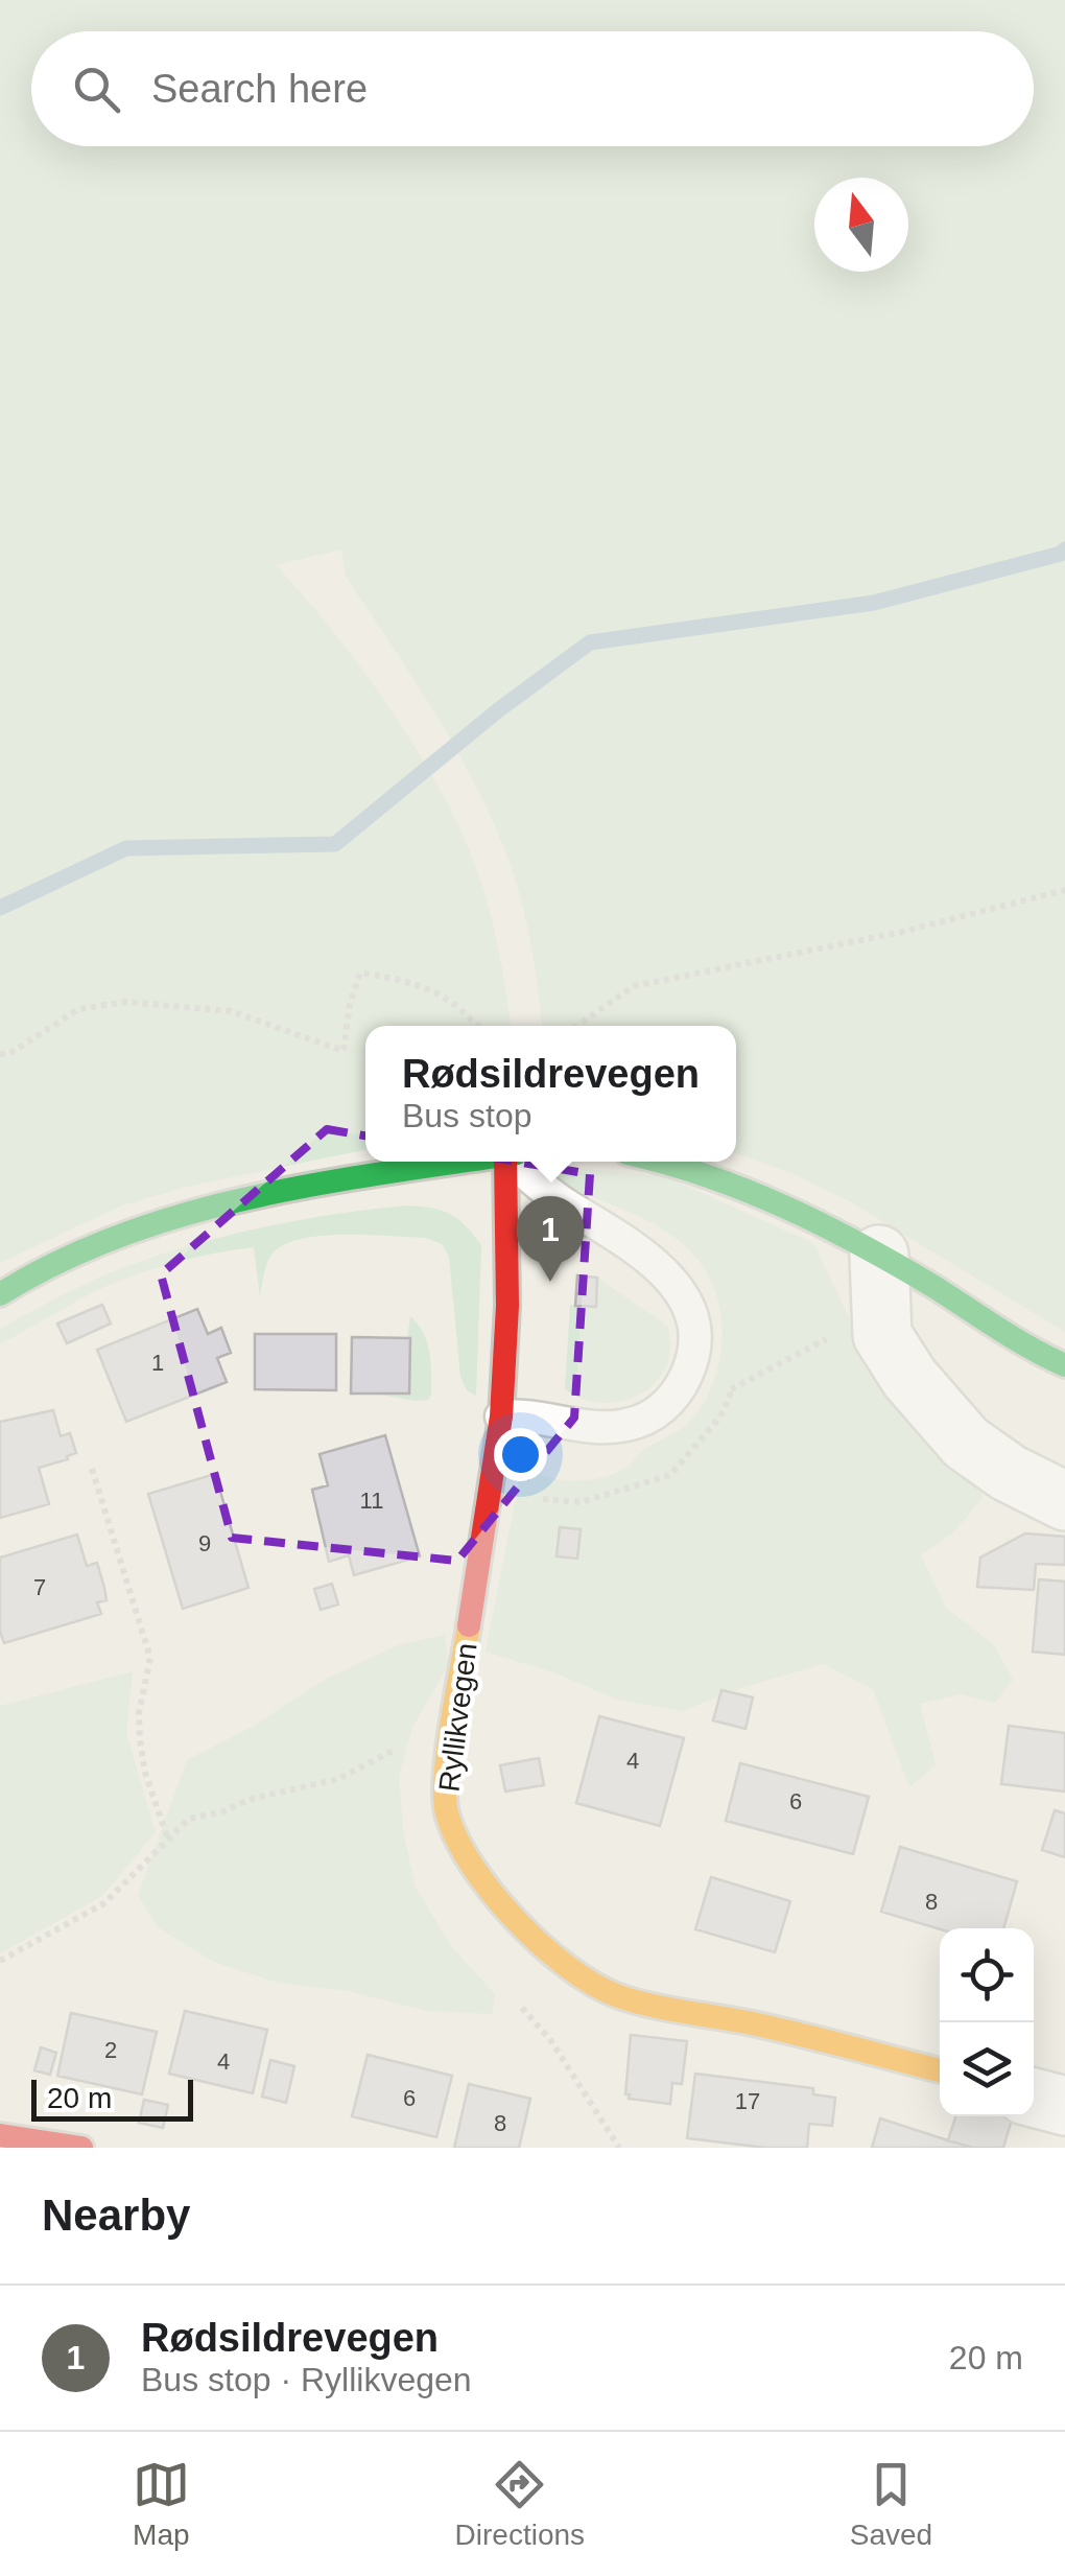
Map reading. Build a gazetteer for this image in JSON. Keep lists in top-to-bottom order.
{
  "streets": {
    "street": ["Ryllikvegen"]
  },
  "house_numbers": [
    "1",
    "11",
    "9",
    "7",
    "4",
    "6",
    "8",
    "2",
    "4",
    "6",
    "17",
    "8"
  ],
  "scale_bar": "20 m",
  "north": "top",
  "page": {
    "search": "Search here",
    "popup": ["Rødsildrevegen", "Bus stop"],
    "pins": "1",
    "scale": "20 m",
    "heading": "Nearby",
    "list": [
      {
        "mark": "1",
        "name": "Rødsildrevegen",
        "note": "Bus stop · Ryllikvegen",
        "value": "20 m"
      }
    ],
    "nav": ["Map", "Directions", "Saved"]
  }
}
